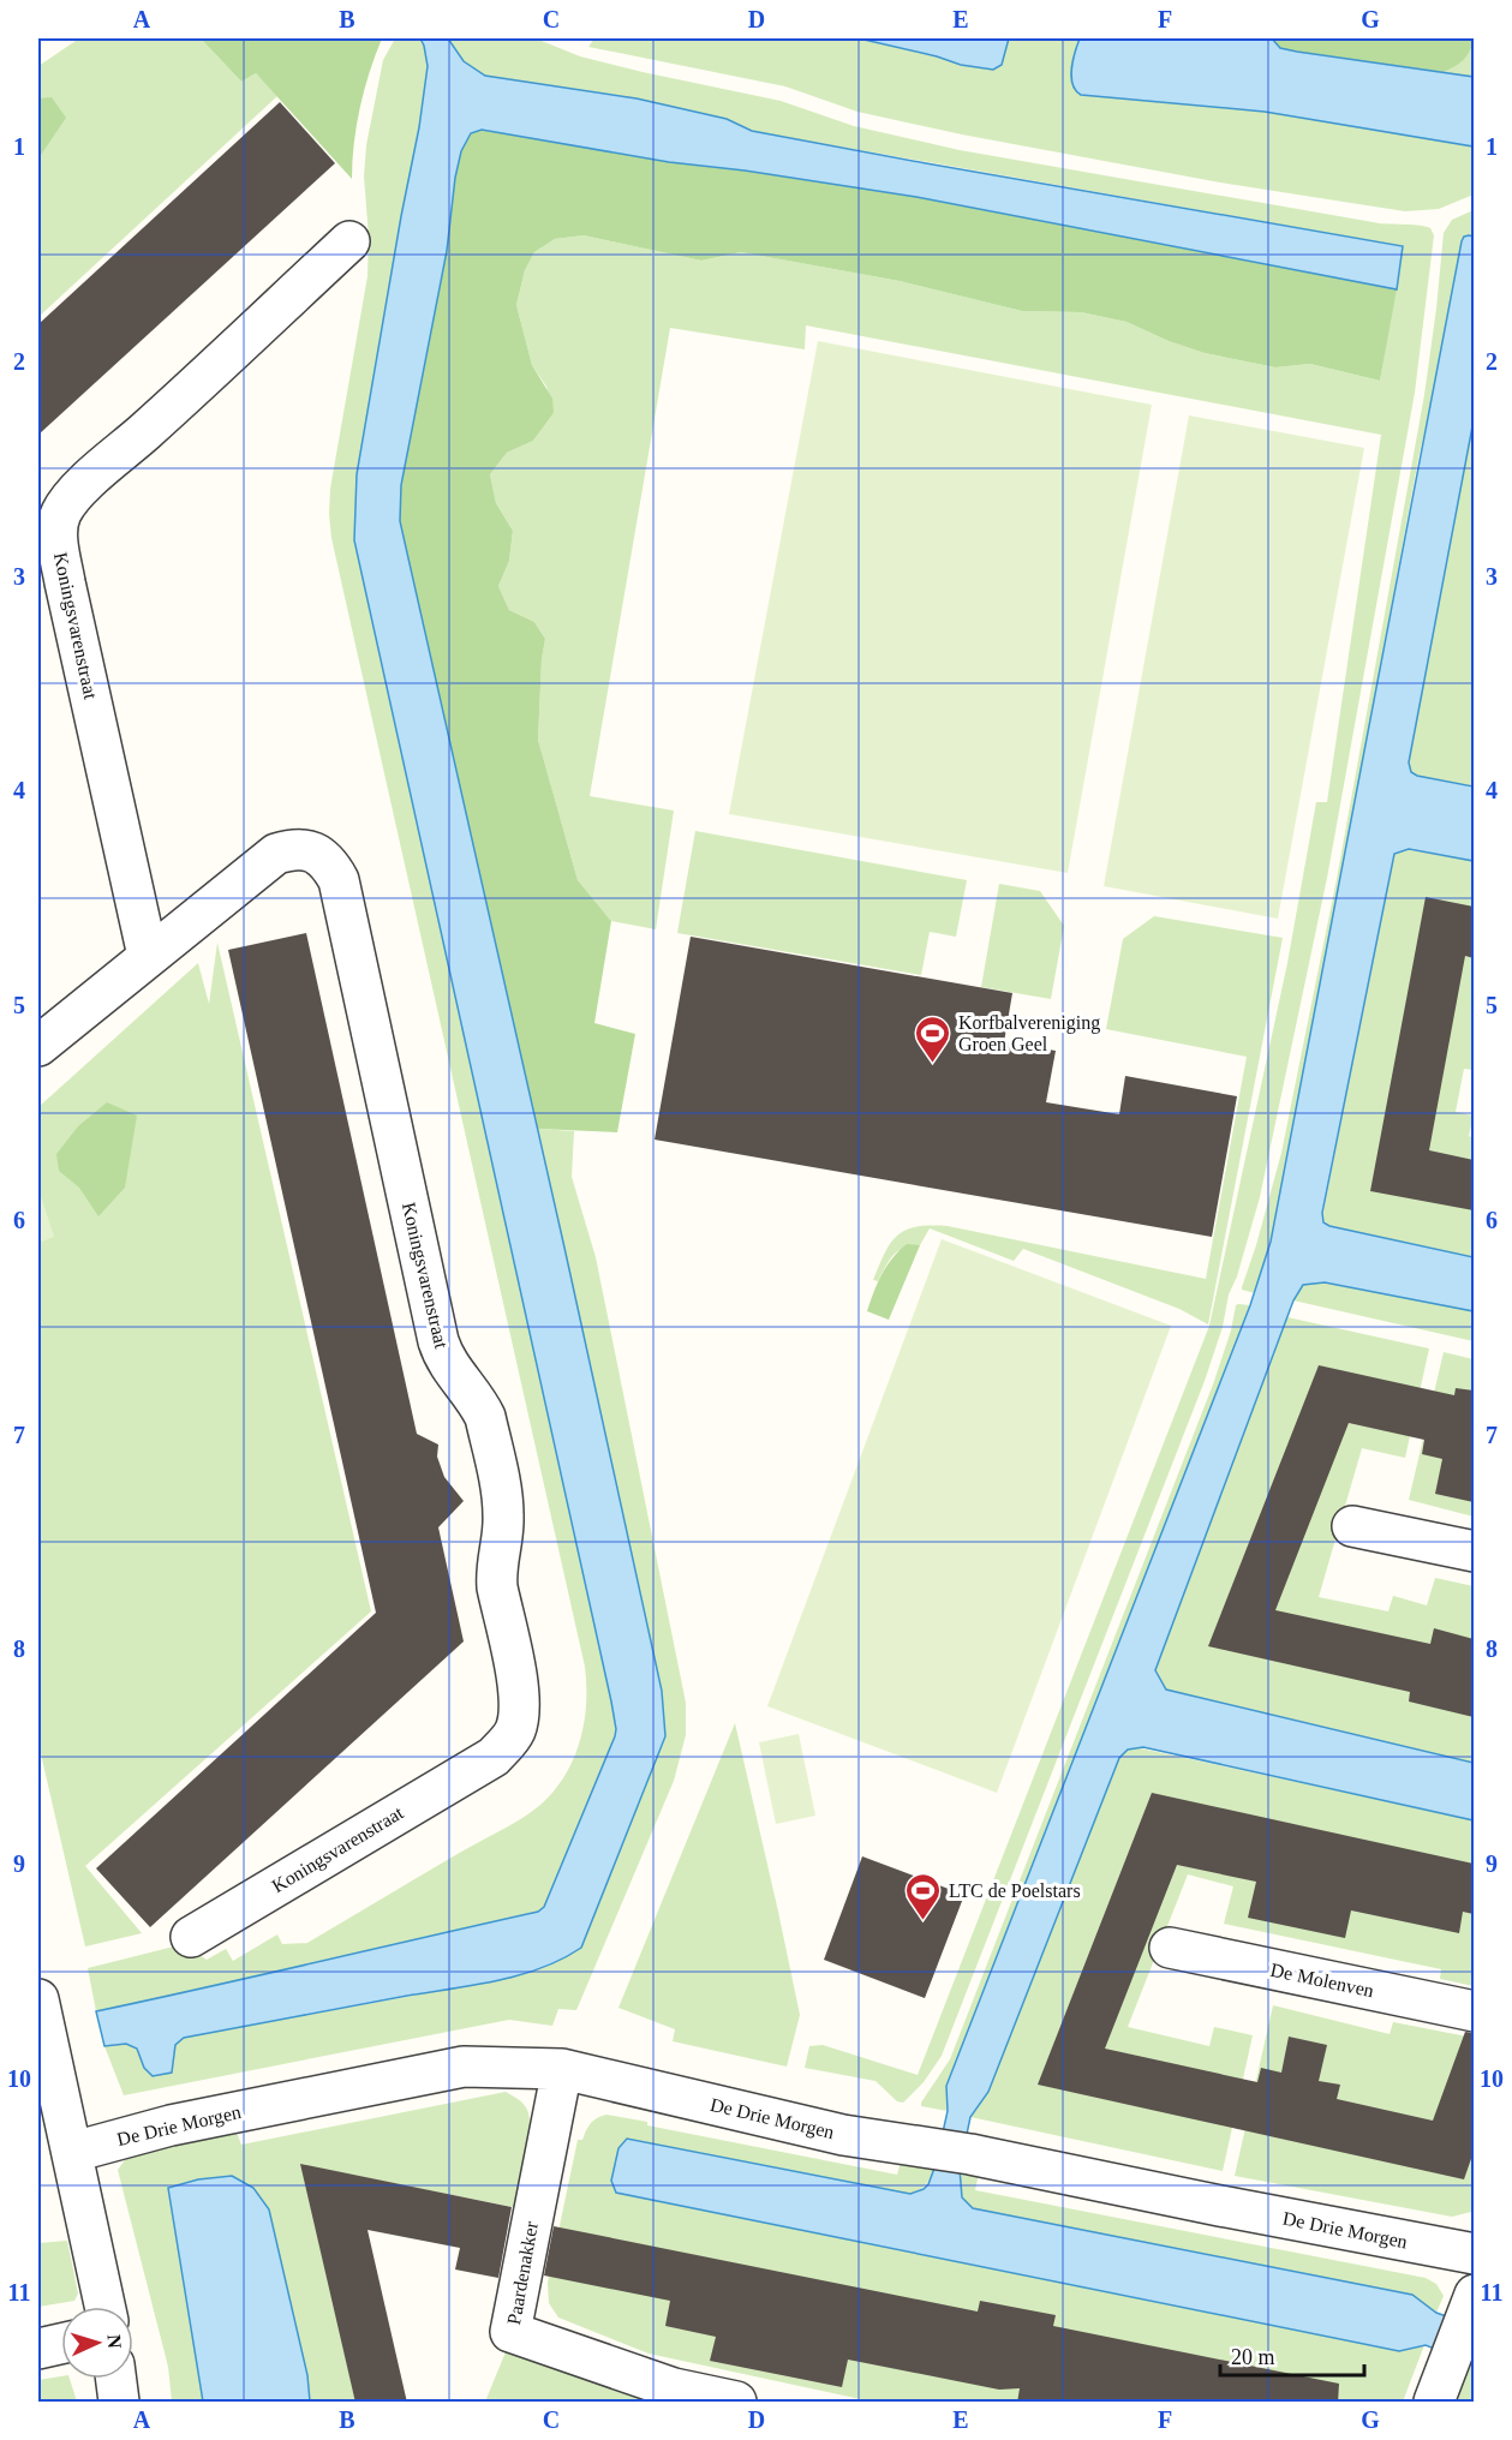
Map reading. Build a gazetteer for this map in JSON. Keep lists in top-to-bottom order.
{
  "streets": {
    "street": [
      "Koningsvarenstraat",
      "De Molenven",
      "De Drie Morgen",
      "Paardenakker"
    ]
  },
  "crossings": [
    ["De Drie Morgen", "Paardenakker"]
  ],
  "places": {
    "sports": ["Korfbalvereniging Groen Geel", "LTC de Poelstars"]
  },
  "scale_bar": "20 m",
  "north": "right",
  "grid": {
    "columns": [
      "A",
      "B",
      "C",
      "D",
      "E",
      "F",
      "G"
    ],
    "rows": [
      "1",
      "2",
      "3",
      "4",
      "5",
      "6",
      "7",
      "8",
      "9",
      "10",
      "11"
    ]
  }
}
